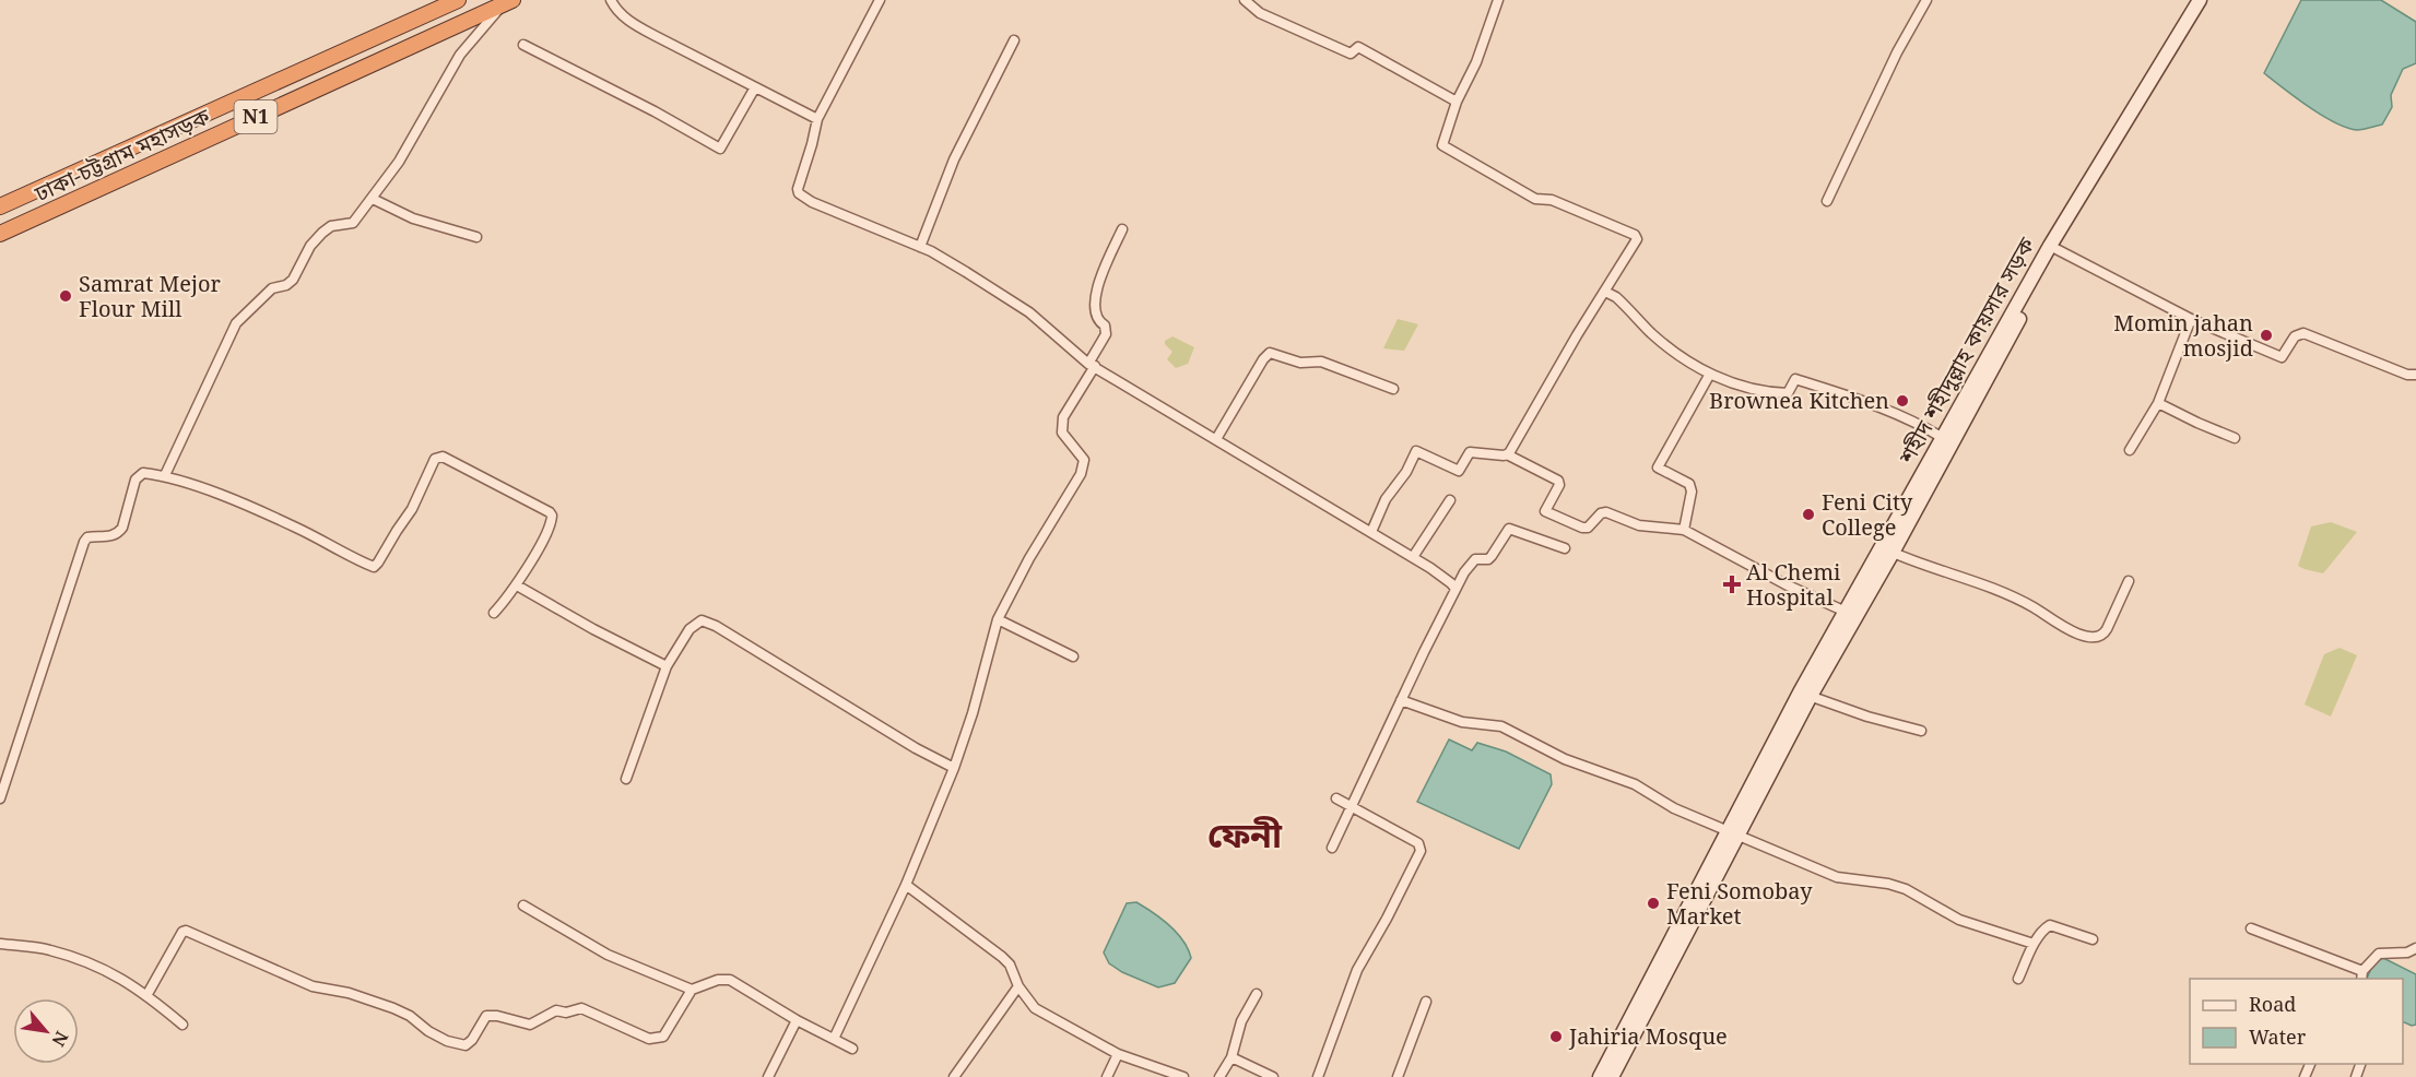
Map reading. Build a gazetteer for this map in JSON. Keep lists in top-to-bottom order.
{
  "streets": {
    "highway": ["N1", "ঢাকা-চট্টগ্রাম মহাসড়ক"],
    "main road": ["শহীদ শহীদুল্লাহ কায়সার সড়ক"]
  },
  "districts": ["ফেনী"],
  "places": {
    "other": [
      "Samrat Mejor Flour Mill",
      "Momin jahan mosjid",
      "Brownea Kitchen",
      "Feni City College",
      "Feni Somobay Market",
      "Jahiria Mosque"
    ],
    "health": ["Al Chemi Hospital"]
  },
  "legend": ["Road", "Water"],
  "north": "bottom right"
}
